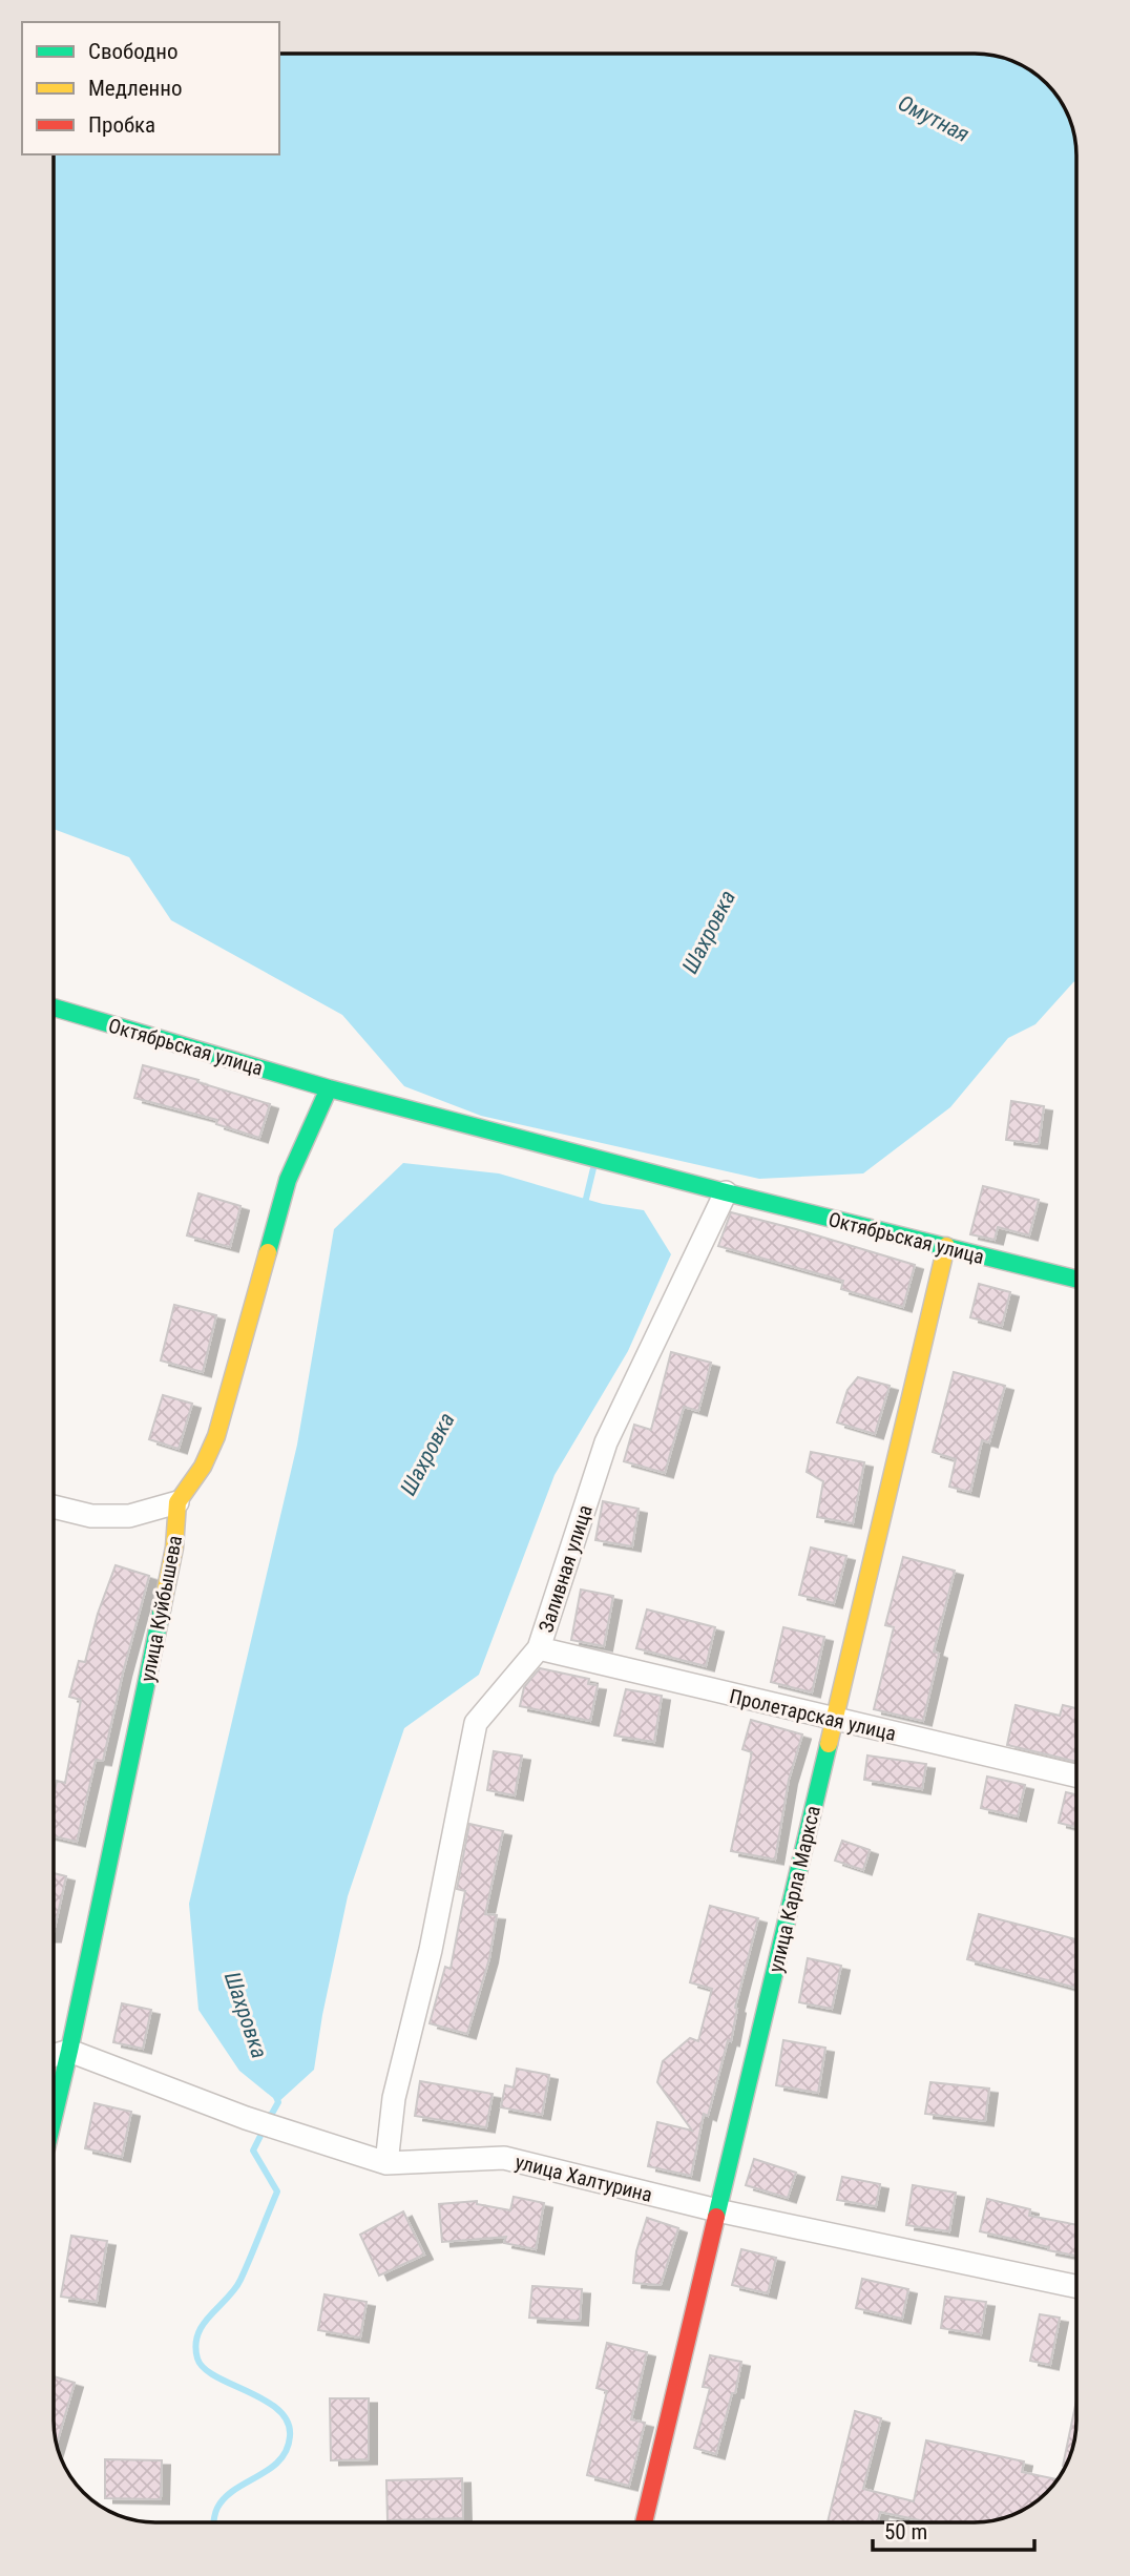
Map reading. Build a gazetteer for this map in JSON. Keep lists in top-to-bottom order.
{
  "streets": {
    "street": [
      "Октябрьская улица",
      "Заливная улица",
      "улица Куйбышева",
      "Пролетарская улица",
      "улица Карла Маркса",
      "улица Халтурина"
    ]
  },
  "crossings": [
    ["Октябрьская улица", "Заливная улица"],
    ["Октябрьская улица", "улица Карла Маркса"],
    ["Заливная улица", "Пролетарская улица"],
    ["Заливная улица", "улица Халтурина"],
    ["улица Куйбышева", "улица Халтурина"],
    ["Пролетарская улица", "улица Карла Маркса"],
    ["улица Карла Маркса", "улица Халтурина"]
  ],
  "water": ["Омутная", "Шахровка"],
  "legend": ["Свободно", "Медленно", "Пробка"],
  "scale_bar": "50 m"
}
